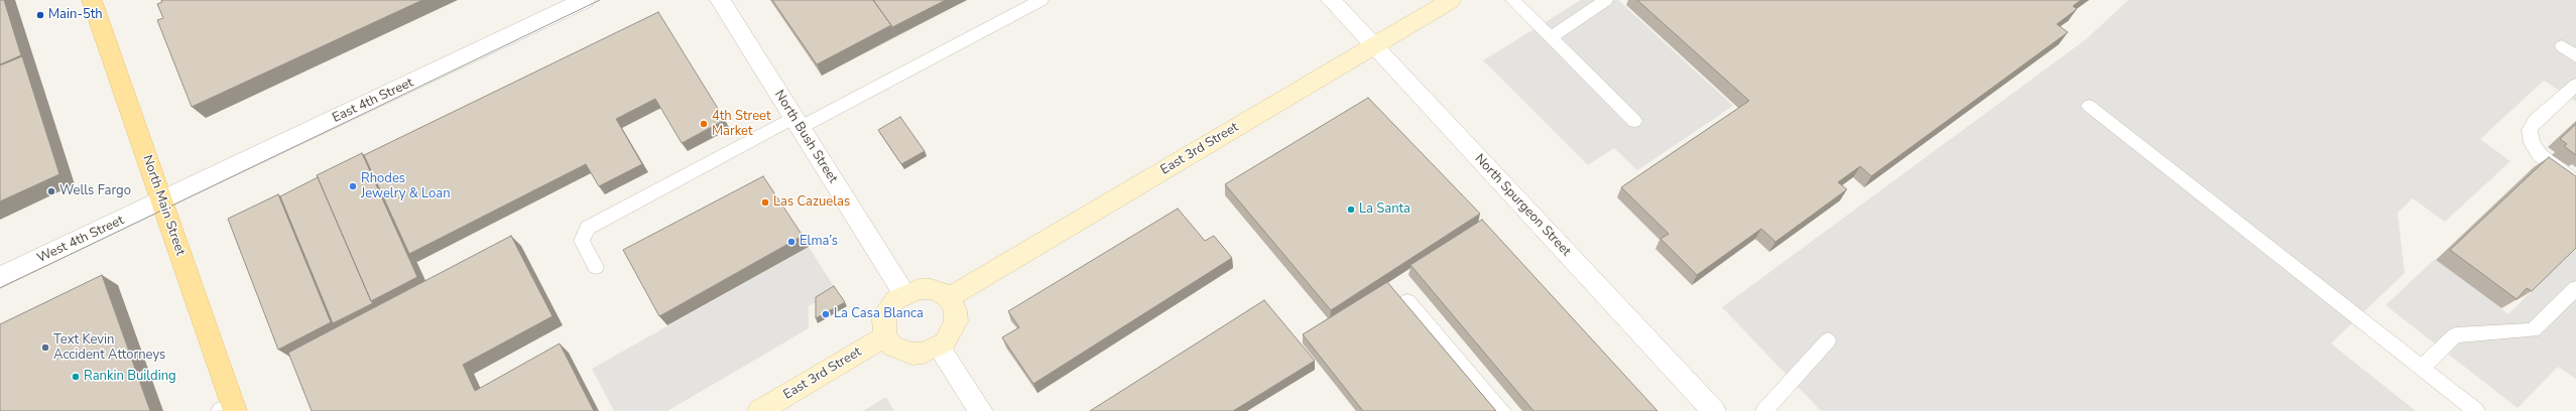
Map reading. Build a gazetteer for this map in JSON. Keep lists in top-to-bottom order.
{
  "streets": {
    "main road": ["North Main Street"],
    "street": [
      "East 4th Street",
      "North Bush Street",
      "East 3rd Street",
      "North Spurgeon Street",
      "West 4th Street"
    ]
  },
  "crossings": [
    ["East 4th Street", "North Main Street"],
    ["East 4th Street", "West 4th Street"],
    ["North Bush Street", "East 3rd Street"],
    ["East 3rd Street", "North Spurgeon Street"],
    ["North Main Street", "West 4th Street"]
  ],
  "places": [
    "Main-5th",
    "4th Street Market",
    "Rhodes Jewelry & Loan",
    "Wells Fargo",
    "Las Cazuelas",
    "La Santa",
    "Elma’s",
    "La Casa Blanca",
    "Text Kevin Accident Attorneys",
    "Rankin Building"
  ]
}
